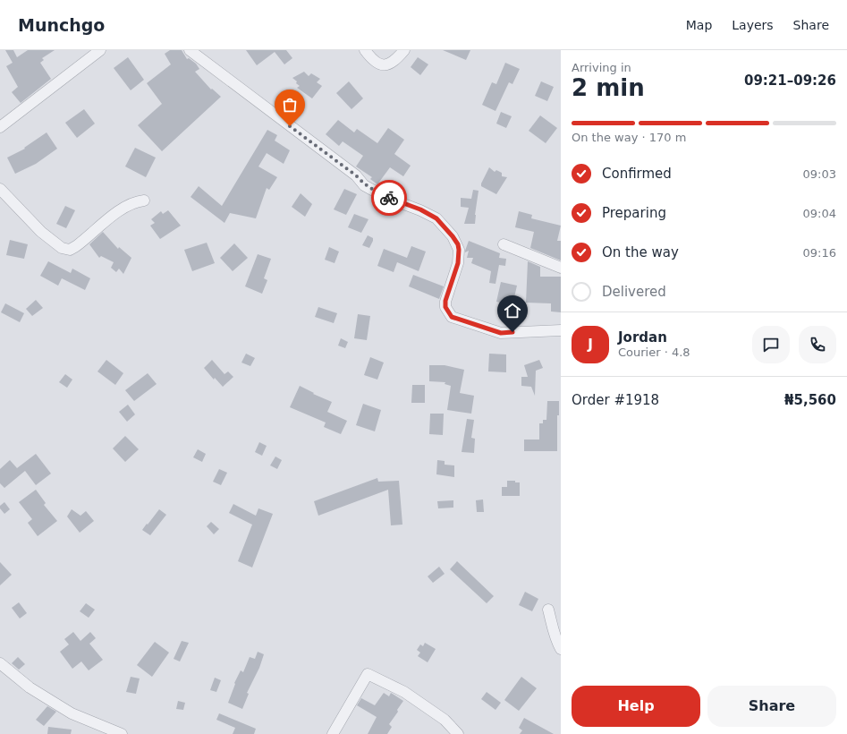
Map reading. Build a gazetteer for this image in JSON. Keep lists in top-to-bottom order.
{
  "page": {
    "header": "Munchgo",
    "nav": ["Map", "Layers", "Share"],
    "heading": ["2 min", "Arriving in", "09:21–09:26"],
    "panel": [
      "Jordan",
      "Courier · 4.8",
      "Order #1918",
      "₦5,560"
    ],
    "bar": "On the way · 170 m",
    "list": [
      ["Confirmed", "09:03"],
      ["Preparing", "09:04"],
      ["On the way", "09:16"],
      "Delivered"
    ],
    "round": "J",
    "buttons": ["Help", "Share"]
  }
}
